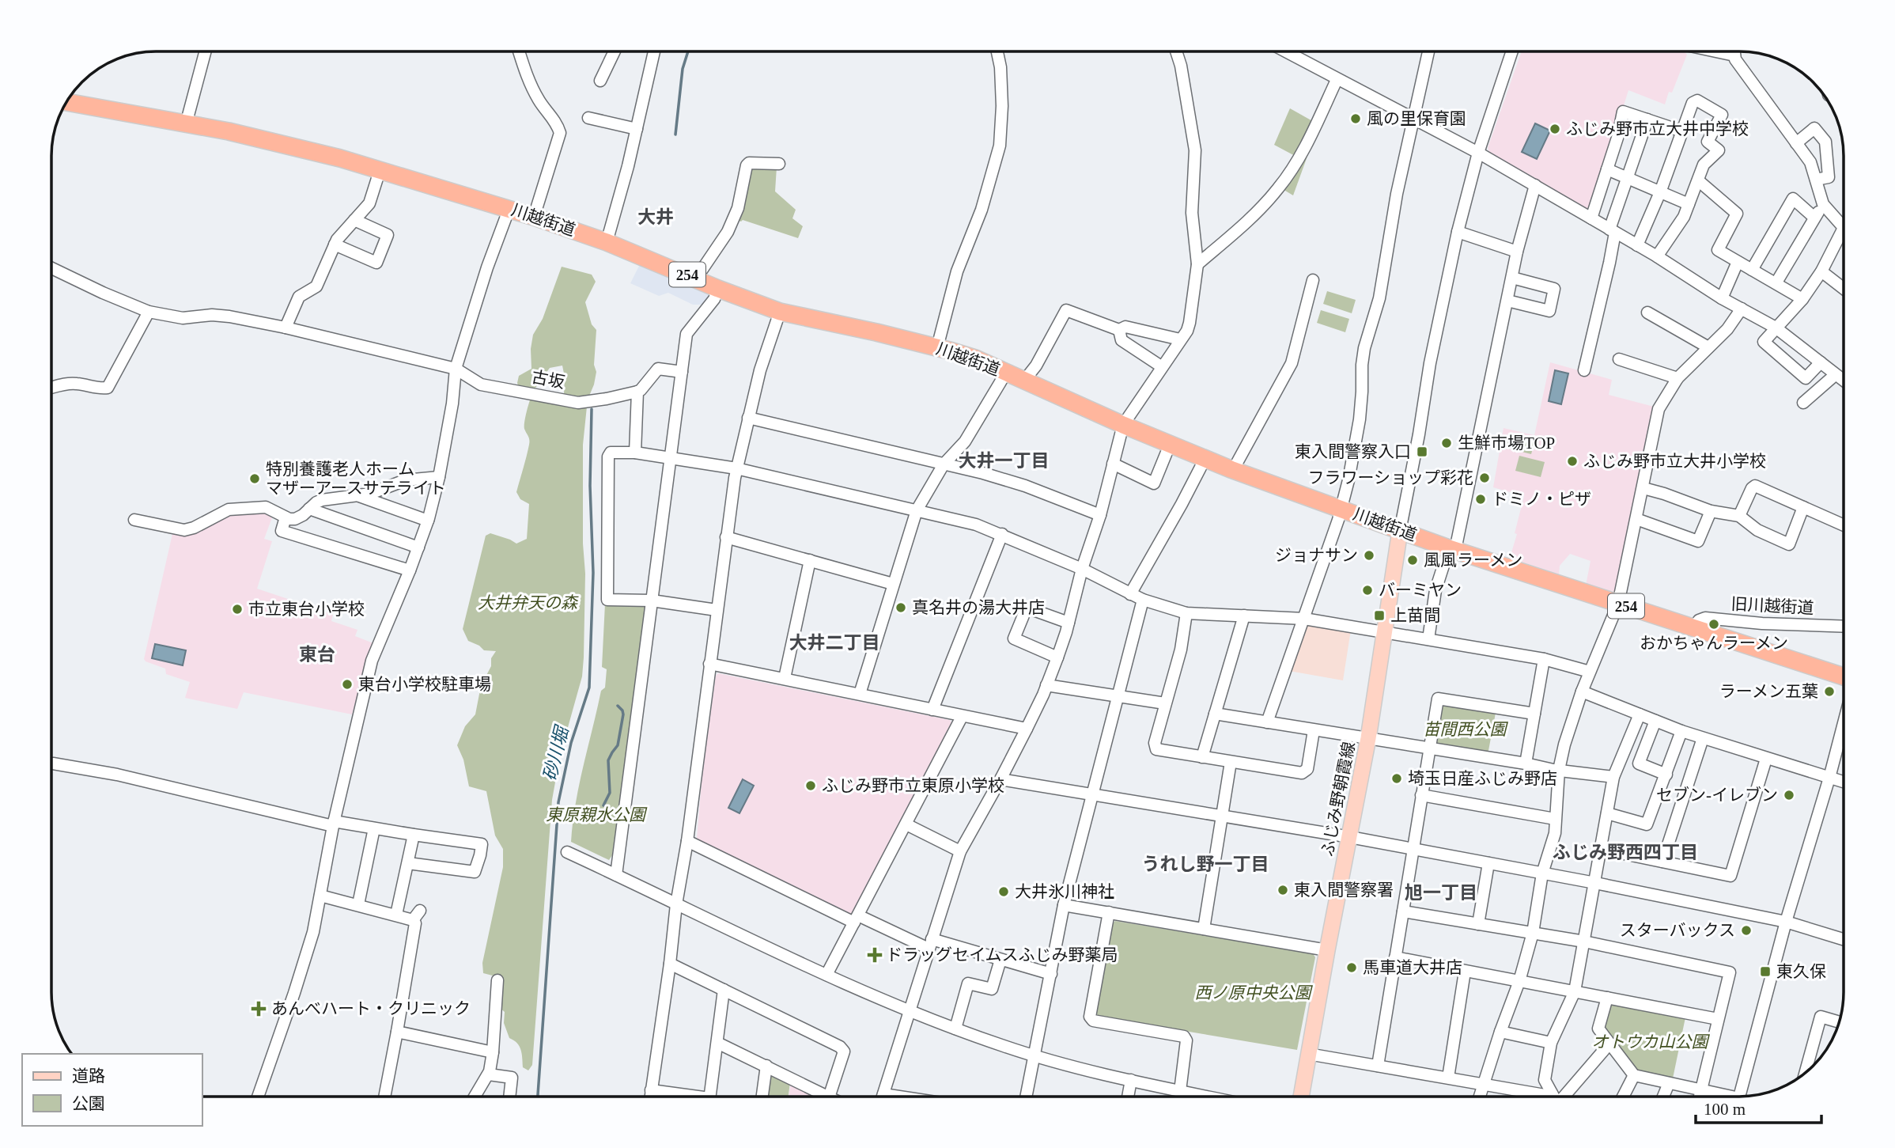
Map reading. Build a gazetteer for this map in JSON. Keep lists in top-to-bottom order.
{
  "streets": {
    "highway": ["川越街道", "254"],
    "main road": ["ふじみ野朝霞線"],
    "street": ["古坂", "旧川越街道"]
  },
  "crossings": [
    ["川越街道", "旧川越街道"],
    ["川越街道", "ふじみ野朝霞線"]
  ],
  "districts": [
    "大井",
    "大井一丁目",
    "大井二丁目",
    "東台",
    "ふじみ野西四丁目",
    "うれし野一丁目",
    "旭一丁目"
  ],
  "water": ["砂川堀"],
  "parks": [
    "大井弁天の森",
    "苗間西公園",
    "東原親水公園",
    "西ノ原中央公園",
    "オトウカ山公園"
  ],
  "places": {
    "other": [
      "風の里保育園",
      "ふじみ野市立大井中学校",
      "生鮮市場TOP",
      "ふじみ野市立大井小学校",
      "フラワーショップ彩花",
      "特別養護老人ホーム マザーアースサテライト",
      "ドミノ・ピザ",
      "ジョナサン",
      "風風ラーメン",
      "バーミヤン",
      "真名井の湯大井店",
      "市立東台小学校",
      "おかちゃんラーメン",
      "東台小学校駐車場",
      "ラーメン五葉",
      "埼玉日産ふじみ野店",
      "ふじみ野市立東原小学校",
      "セブン-イレブン",
      "東入間警察署",
      "大井氷川神社",
      "スターバックス",
      "馬車道大井店"
    ],
    "transit": ["東入間警察入口", "上苗間", "東久保"],
    "health": ["ドラッグセイムスふじみ野薬局", "あんべハート・クリニック"]
  },
  "legend": ["道路", "公園"],
  "scale_bar": "100 m"
}
